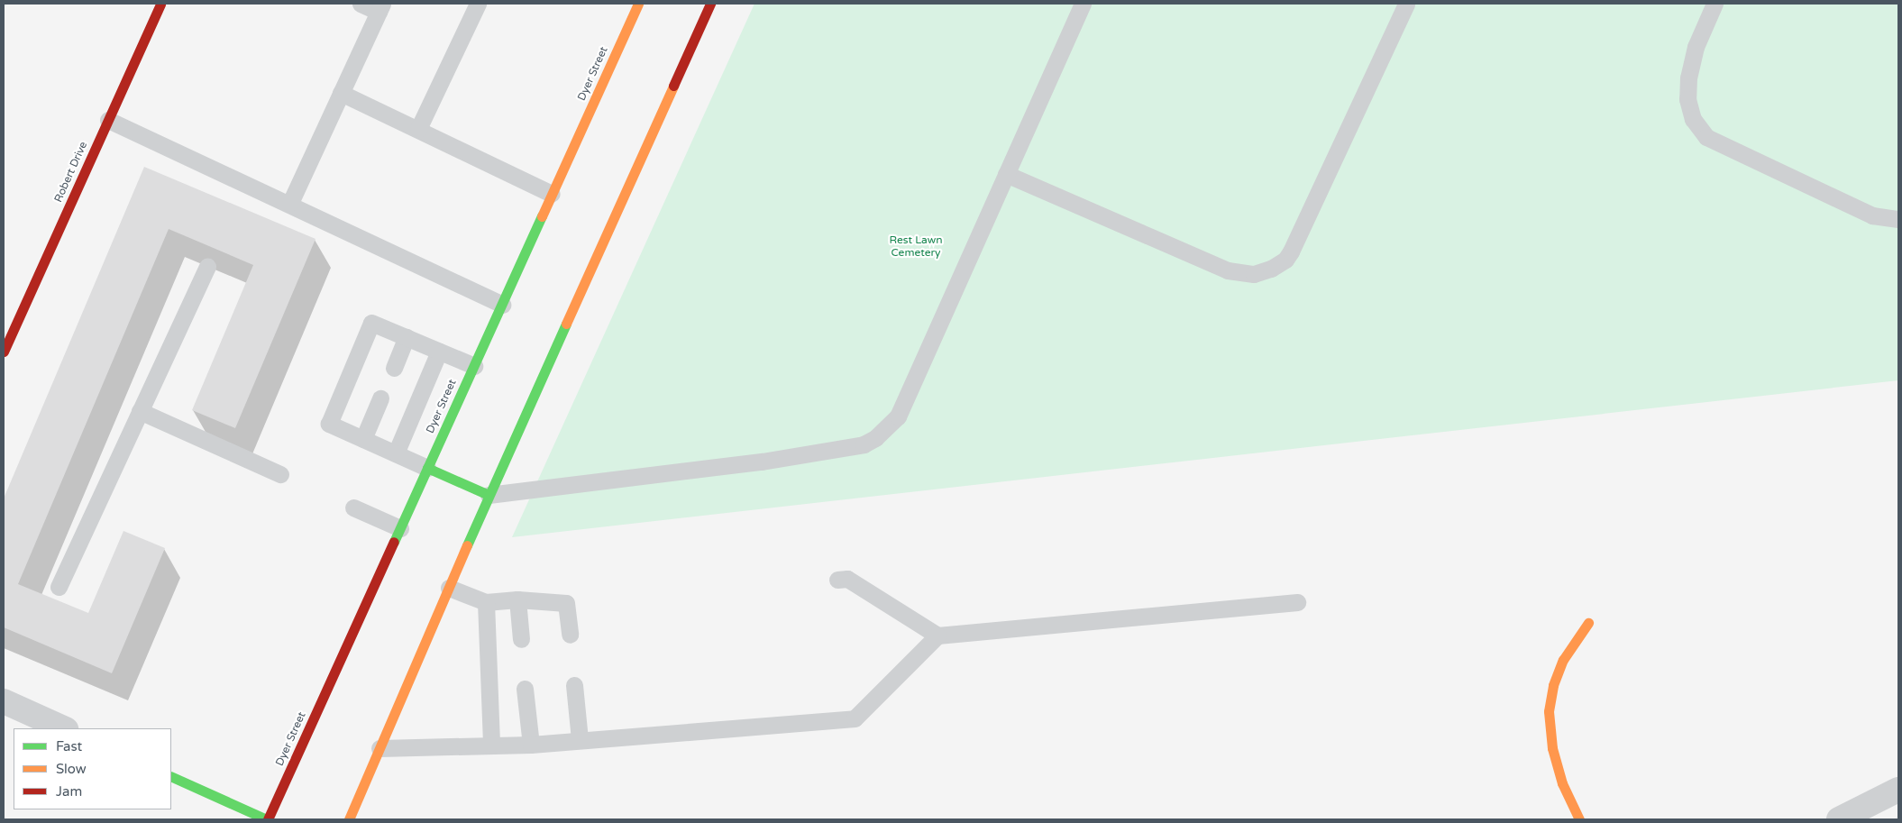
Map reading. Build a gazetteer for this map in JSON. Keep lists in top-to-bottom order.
{
  "streets": {
    "main road": ["Dyer Street", "Robert Drive"]
  },
  "parks": ["Rest Lawn Cemetery"],
  "legend": ["Fast", "Slow", "Jam"]
}
